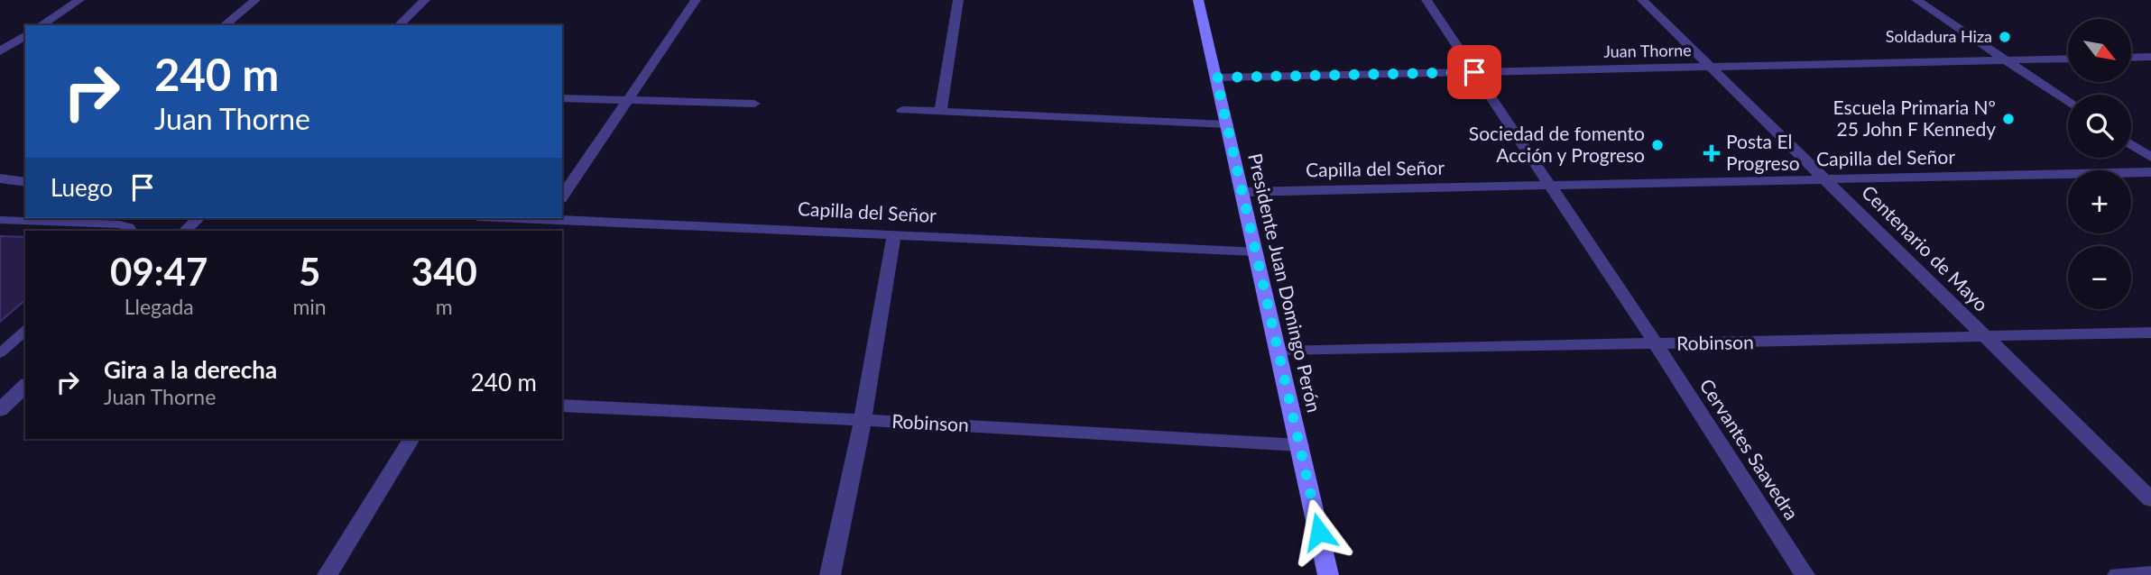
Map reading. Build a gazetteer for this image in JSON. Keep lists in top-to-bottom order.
{
  "streets": {
    "street": [
      "Juan Thorne",
      "Capilla del Señor",
      "Centenario de Mayo",
      "Presidente Juan Domingo Perón",
      "Robinson",
      "Cervantes Saavedra"
    ]
  },
  "crossings": [
    ["Juan Thorne", "Centenario de Mayo"],
    ["Juan Thorne", "Presidente Juan Domingo Perón"],
    ["Juan Thorne", "Cervantes Saavedra"],
    ["Capilla del Señor", "Centenario de Mayo"],
    ["Capilla del Señor", "Presidente Juan Domingo Perón"],
    ["Capilla del Señor", "Cervantes Saavedra"],
    ["Centenario de Mayo", "Robinson"],
    ["Presidente Juan Domingo Perón", "Robinson"],
    ["Robinson", "Cervantes Saavedra"]
  ],
  "places": {
    "other": ["Soldadura Hiza", "Escuela Primaria Nº 25 John F Kennedy", "Sociedad de fomento Acción y Progreso"],
    "health": ["Posta El Progreso"]
  },
  "north": "bottom right",
  "page": {
    "map_buttons": ["+", "−"],
    "turn": ["240 m", "Juan Thorne"],
    "then": "Luego",
    "eta": [
      "09:47",
      "Llegada",
      "5",
      "min",
      "340",
      "m"
    ],
    "list": [
      {
        "name": "Gira a la derecha",
        "note": "Juan Thorne",
        "value": "240 m"
      }
    ]
  }
}
